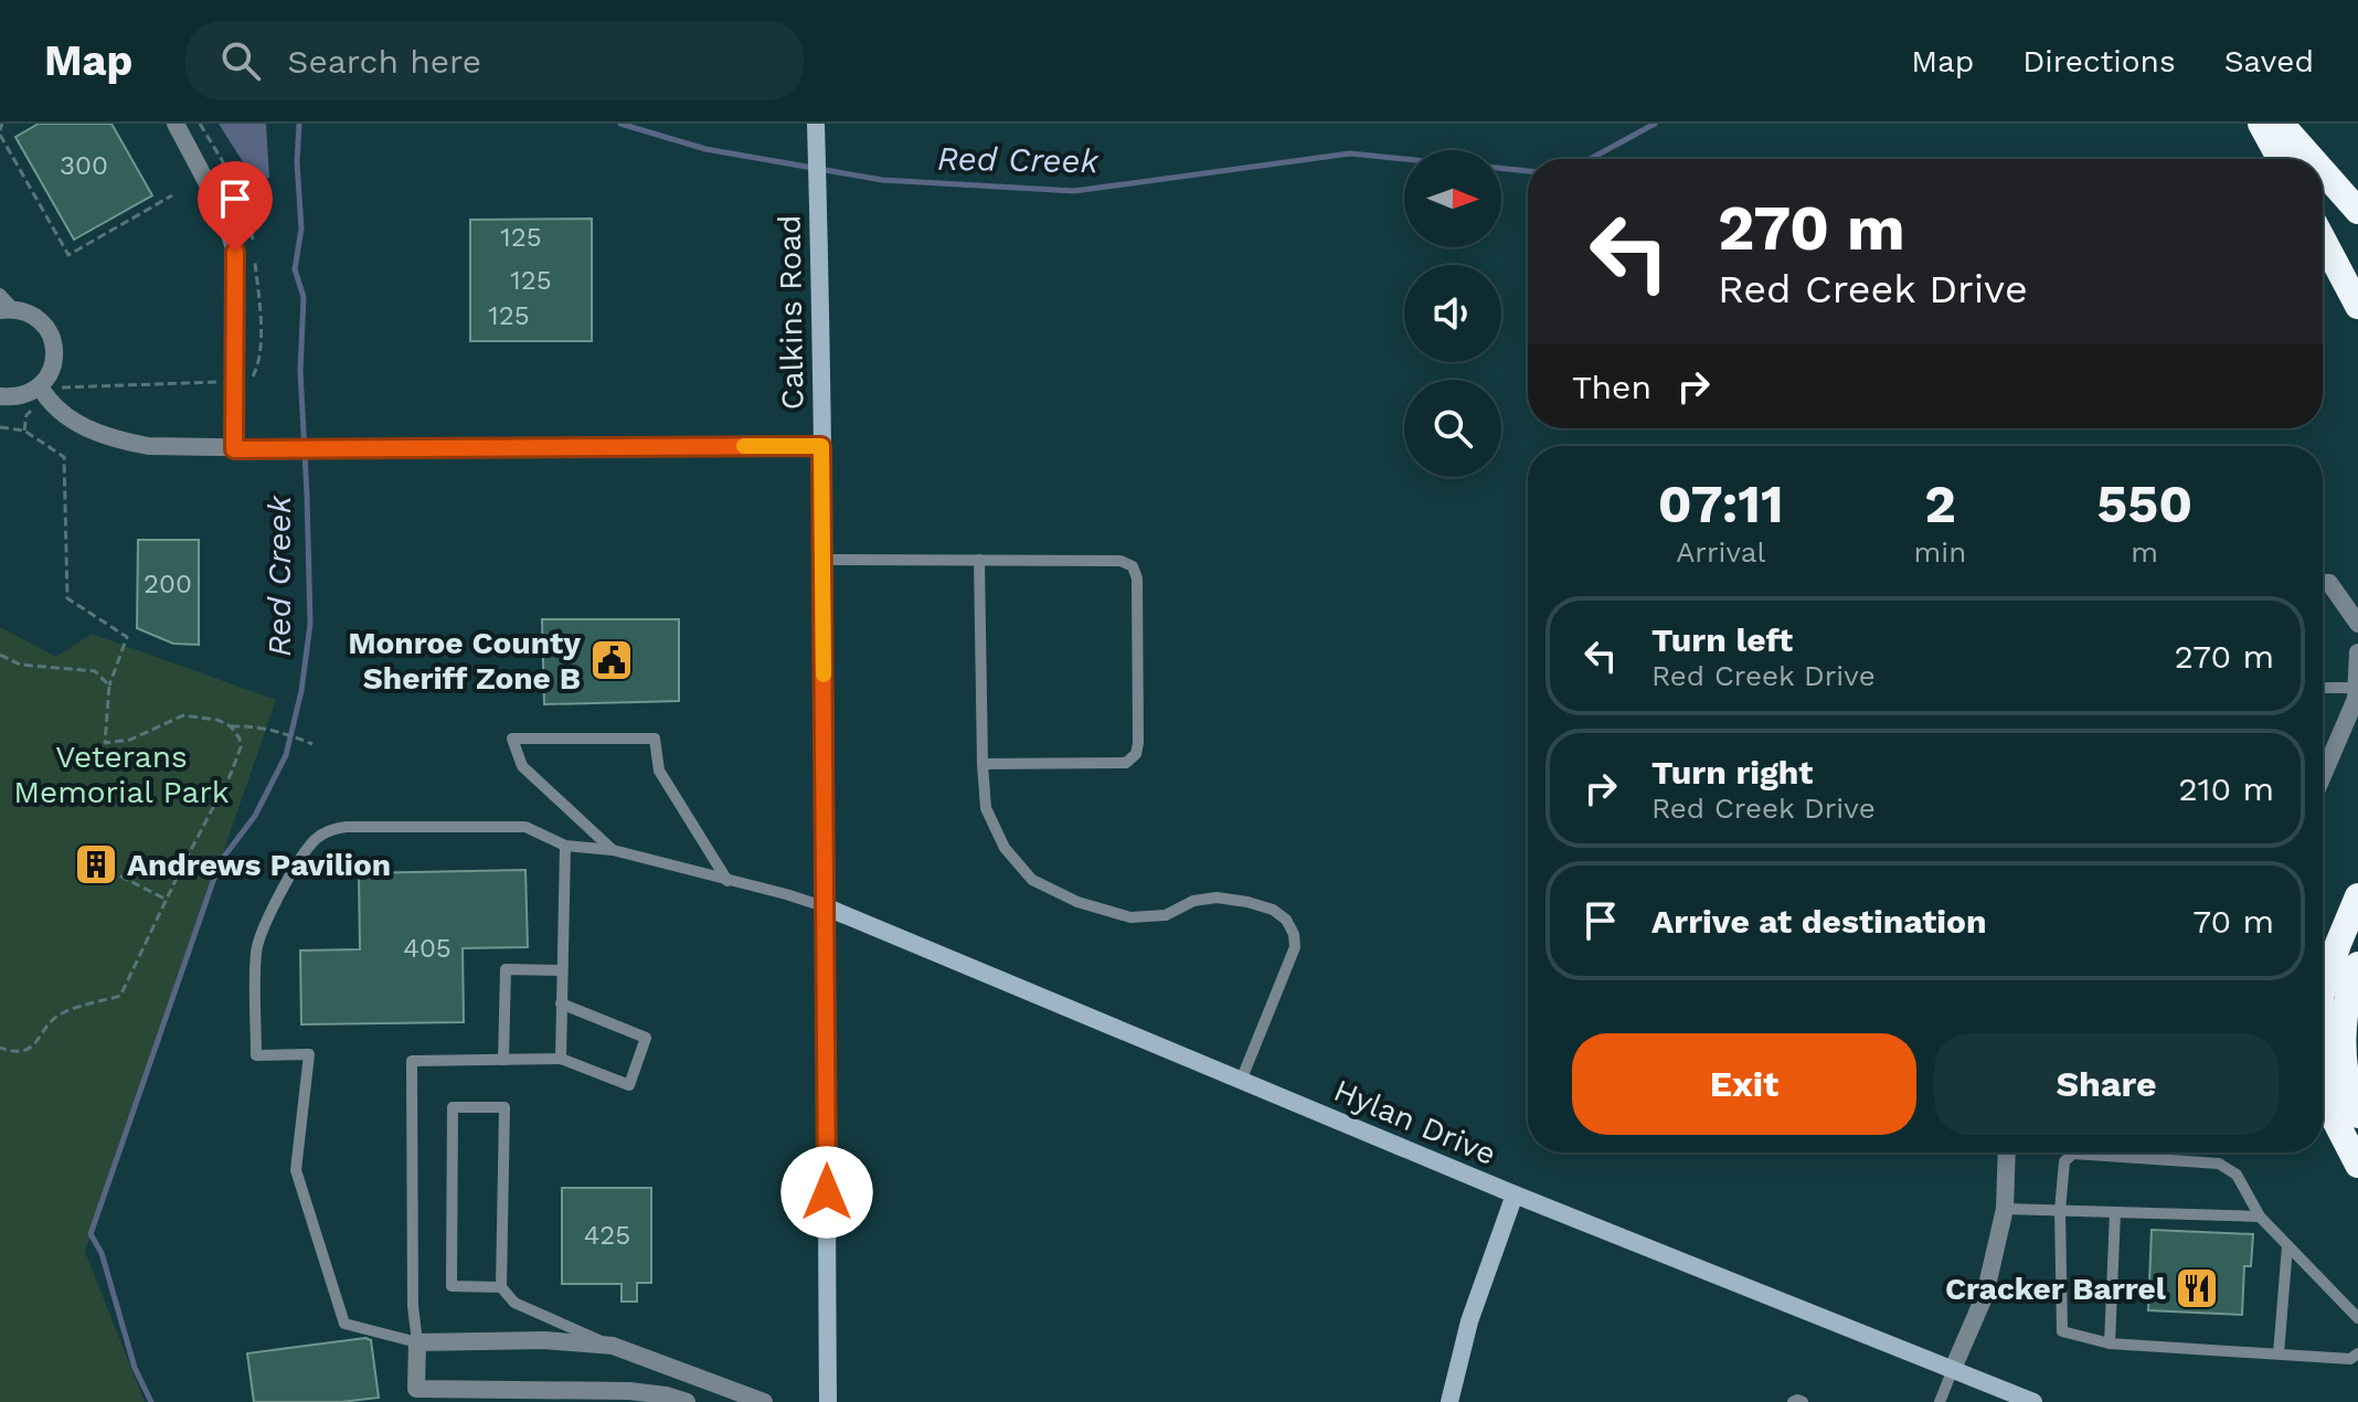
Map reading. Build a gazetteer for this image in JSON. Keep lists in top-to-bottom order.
{
  "streets": {
    "main road": ["Calkins Road", "Hylan Drive"]
  },
  "crossings": [
    ["Calkins Road", "Hylan Drive"]
  ],
  "water": ["Red Creek"],
  "parks": ["Veterans Memorial Park"],
  "places": {
    "public building": ["Monroe County Sheriff Zone B"],
    "building": ["Andrews Pavilion"],
    "restaurant": ["Cracker Barrel"]
  },
  "house_numbers": [
    "300",
    "125",
    "125",
    "125",
    "200",
    "405",
    "425"
  ],
  "north": "right",
  "page": {
    "header": "Map",
    "search": "Search here",
    "nav": ["Map", "Directions", "Saved"],
    "turn": ["270 m", "Red Creek Drive"],
    "then": "Then",
    "eta": [
      "07:11",
      "Arrival",
      "2",
      "min",
      "550",
      "m"
    ],
    "list": [
      {
        "name": "Turn left",
        "note": "Red Creek Drive",
        "value": "270 m"
      },
      {
        "name": "Turn right",
        "note": "Red Creek Drive",
        "value": "210 m"
      },
      {
        "name": "Arrive at destination",
        "value": "70 m"
      }
    ],
    "buttons": ["Exit", "Share"]
  }
}
